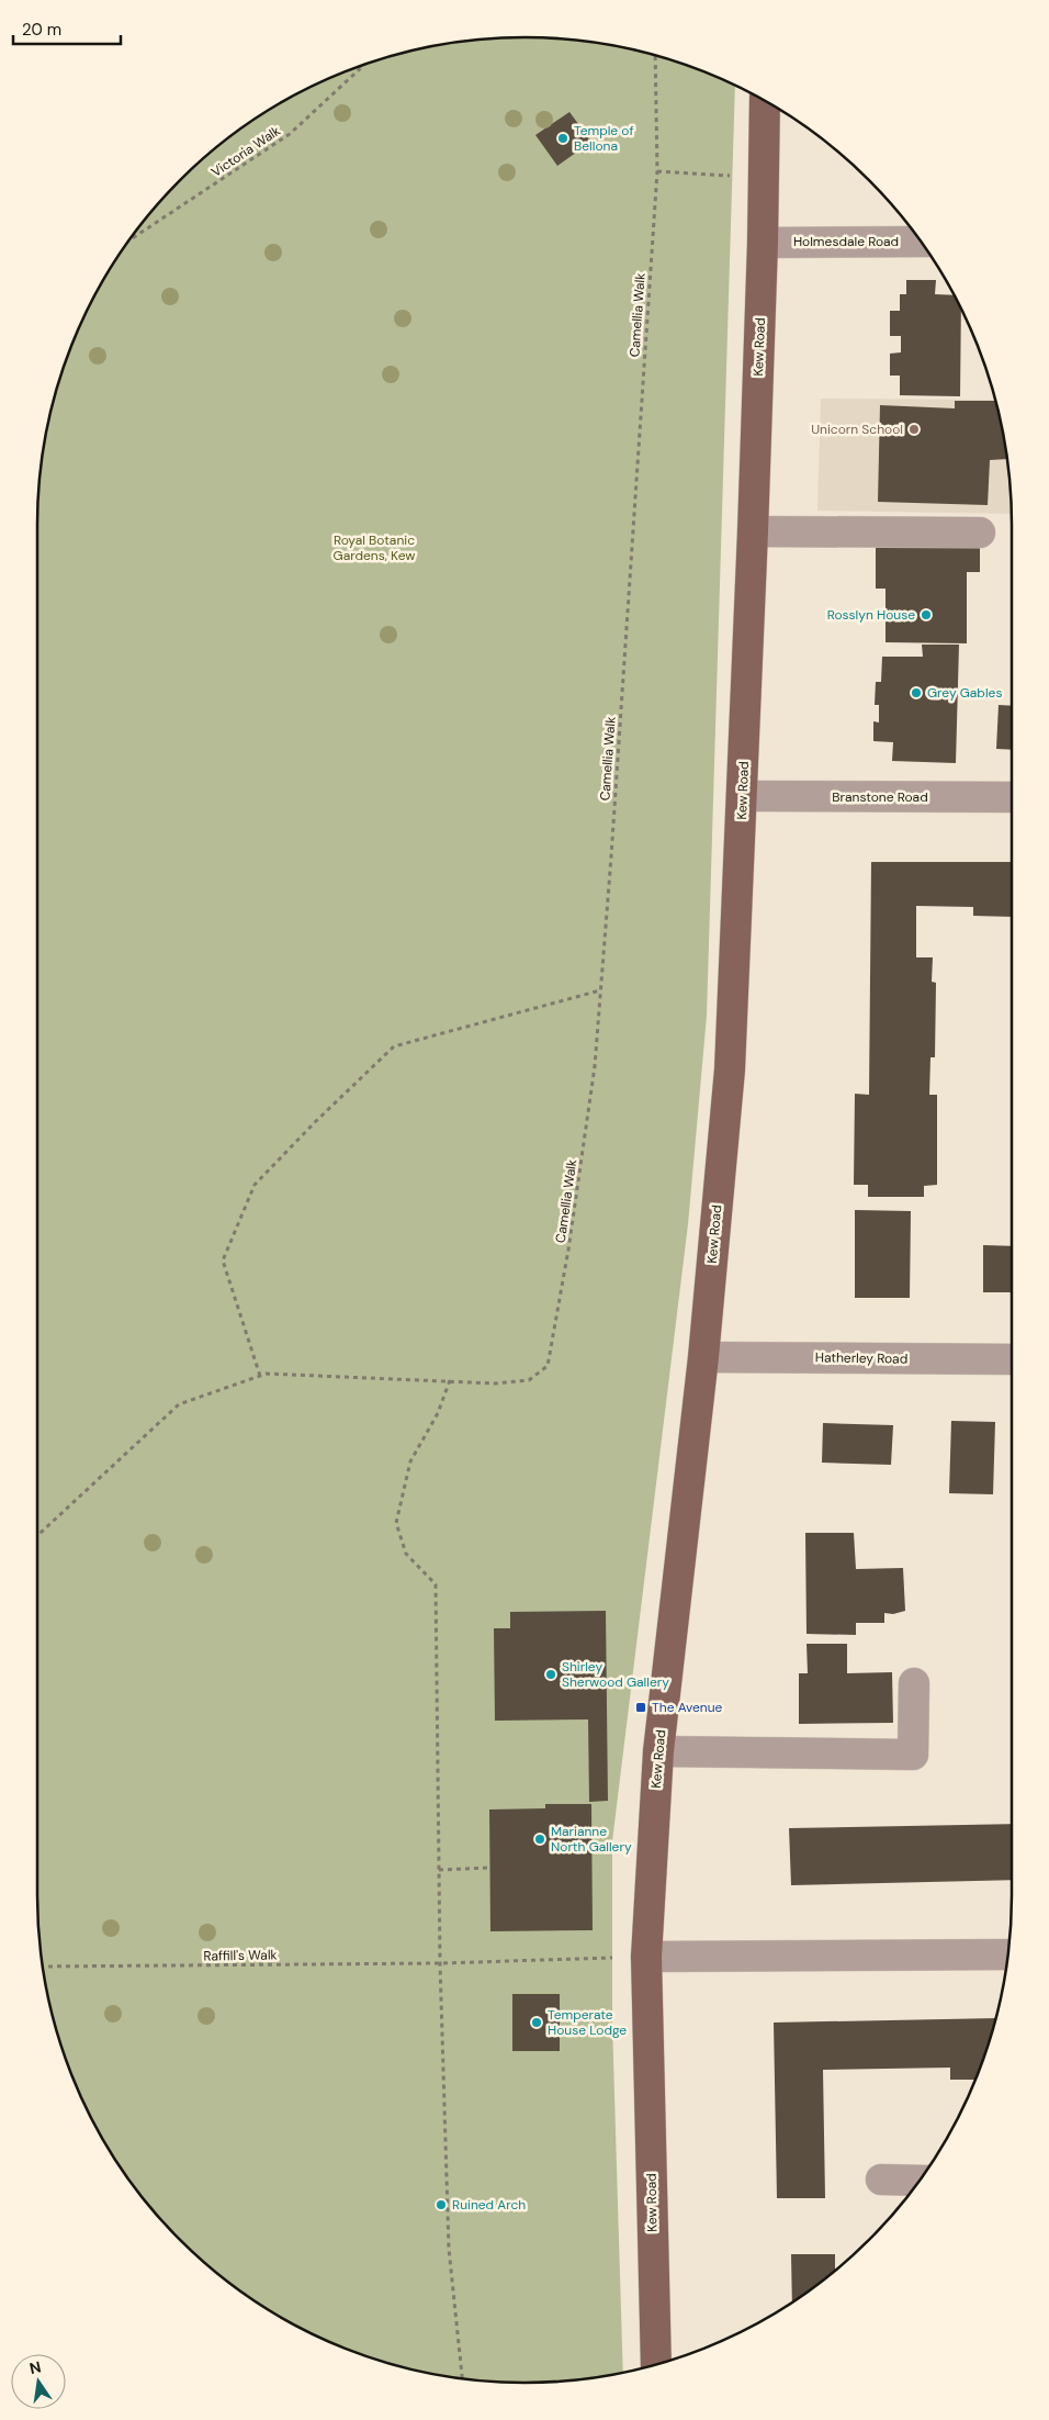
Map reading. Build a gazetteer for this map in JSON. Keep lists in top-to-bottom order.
{
  "streets": {
    "main road": ["Kew Road"],
    "street": ["Holmesdale Road", "Branstone Road", "Hatherley Road"],
    "path": ["Victoria Walk", "Camellia Walk", "Raffill's Walk"]
  },
  "crossings": [
    ["Holmesdale Road", "Kew Road"],
    ["Kew Road", "Branstone Road"],
    ["Kew Road", "Hatherley Road"],
    ["Kew Road", "Raffill's Walk"]
  ],
  "parks": ["Royal Botanic Gardens, Kew"],
  "places": {
    "other": [
      "Temple of Bellona",
      "Unicorn School",
      "Rosslyn House",
      "Grey Gables",
      "Shirley Sherwood Gallery",
      "Marianne North Gallery",
      "Temperate House Lodge",
      "Ruined Arch"
    ],
    "transit": ["The Avenue"]
  },
  "scale_bar": "20 m",
  "north": "top"
}
